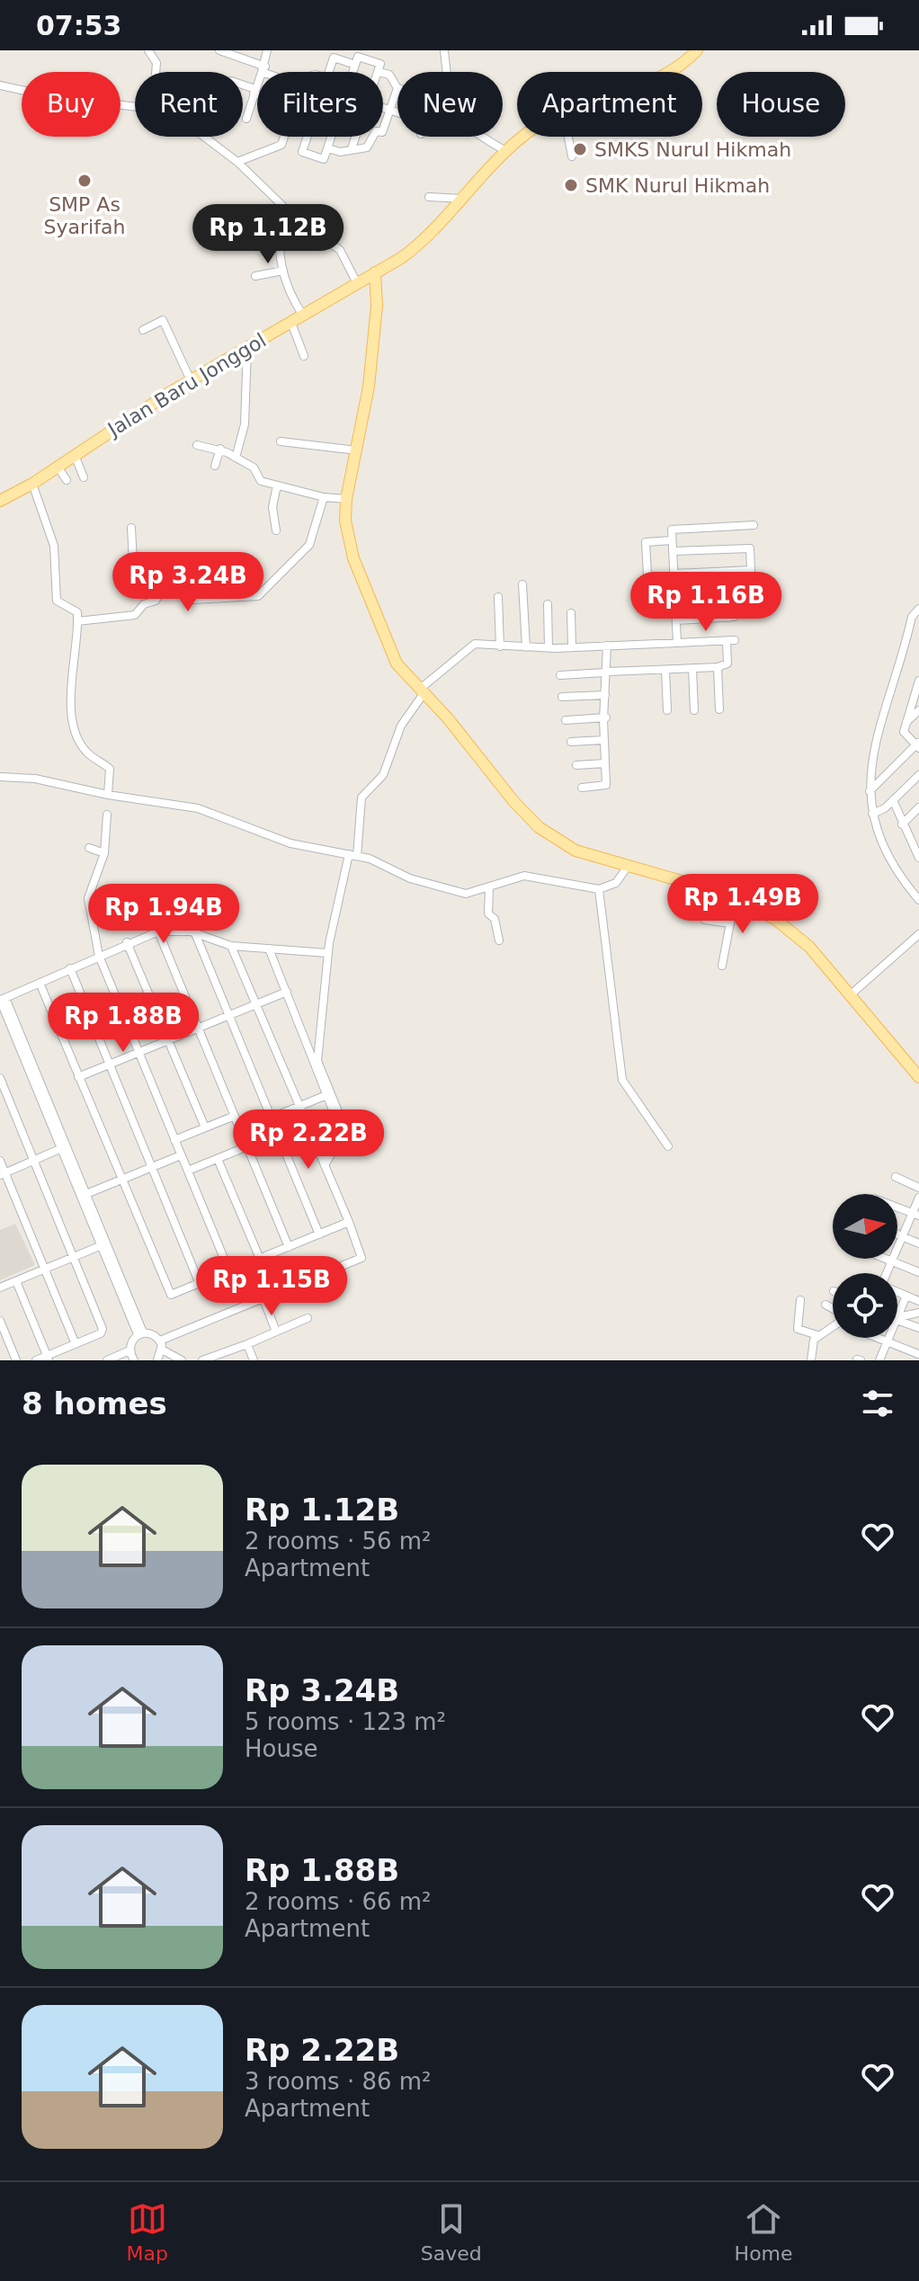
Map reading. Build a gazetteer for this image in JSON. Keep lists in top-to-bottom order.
{
  "streets": {
    "main road": ["Jalan Baru Jonggol"]
  },
  "places": ["SMKS Nurul Hikmah", "SMP As Syarifah", "SMK Nurul Hikmah"],
  "north": "right",
  "page": {
    "status": "07:53",
    "chip": [
      "Buy",
      "Rent",
      "Filters",
      "New",
      "Apartment",
      "House"
    ],
    "price": [
      "Rp 1.12B",
      "Rp 3.24B",
      "Rp 1.16B",
      "Rp 1.49B",
      "Rp 1.94B",
      "Rp 1.88B",
      "Rp 2.22B",
      "Rp 1.15B"
    ],
    "heading": "8 homes",
    "list": [
      {
        "name": "Rp 1.12B",
        "note": "2 rooms · 56 m² · Apartment"
      },
      {
        "name": "Rp 3.24B",
        "note": "5 rooms · 123 m² · House"
      },
      {
        "name": "Rp 1.88B",
        "note": "2 rooms · 66 m² · Apartment"
      },
      {
        "name": "Rp 2.22B",
        "note": "3 rooms · 86 m² · Apartment"
      }
    ],
    "tabs": ["Map", "Saved", "Home"]
  }
}
